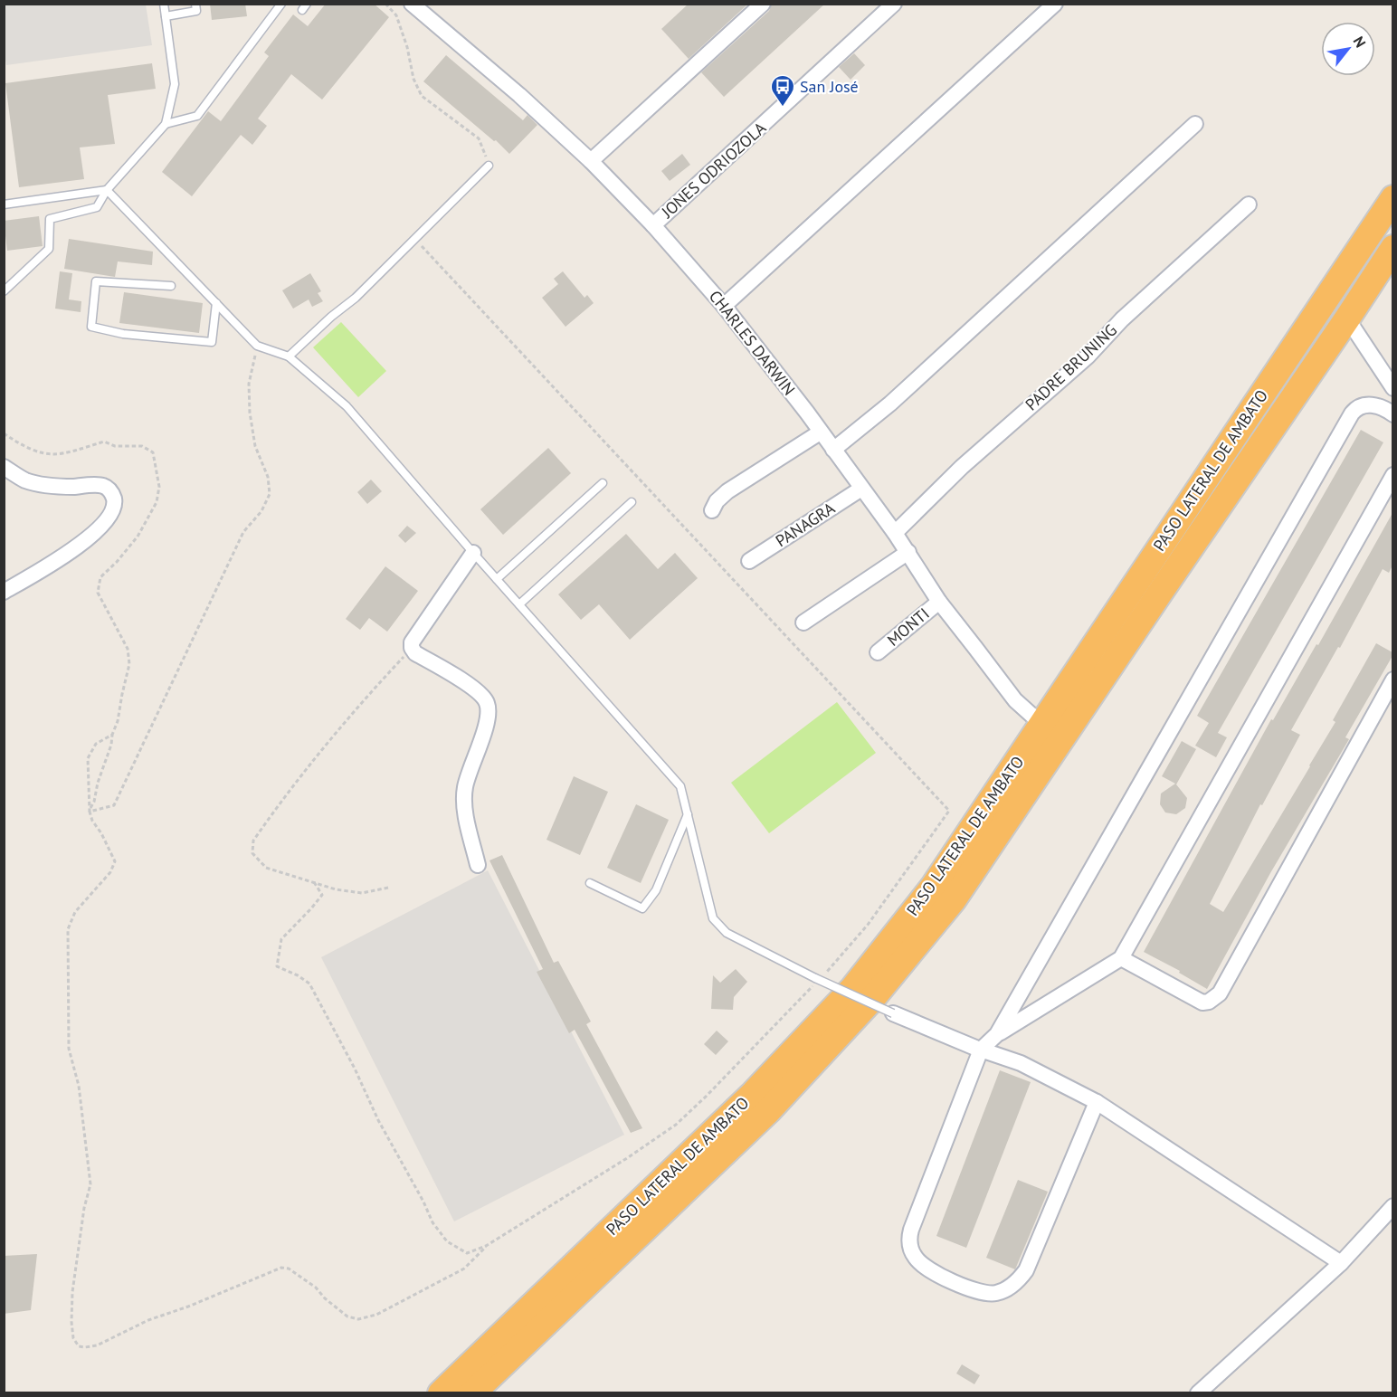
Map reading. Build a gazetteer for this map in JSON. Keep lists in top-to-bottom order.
{
  "streets": {
    "highway": ["PASO LATERAL DE AMBATO"],
    "street": [
      "JONES ODRIOZOLA",
      "CHARLES DARWIN",
      "PADRE BRUNING",
      "PANAGRA",
      "MONTI"
    ]
  },
  "crossings": [
    ["JONES ODRIOZOLA", "CHARLES DARWIN"],
    ["CHARLES DARWIN", "PADRE BRUNING"],
    ["CHARLES DARWIN", "PASO LATERAL DE AMBATO"],
    ["CHARLES DARWIN", "PANAGRA"],
    ["CHARLES DARWIN", "MONTI"]
  ],
  "places": {
    "bus stop": ["San José"]
  },
  "north": "top right"
}
